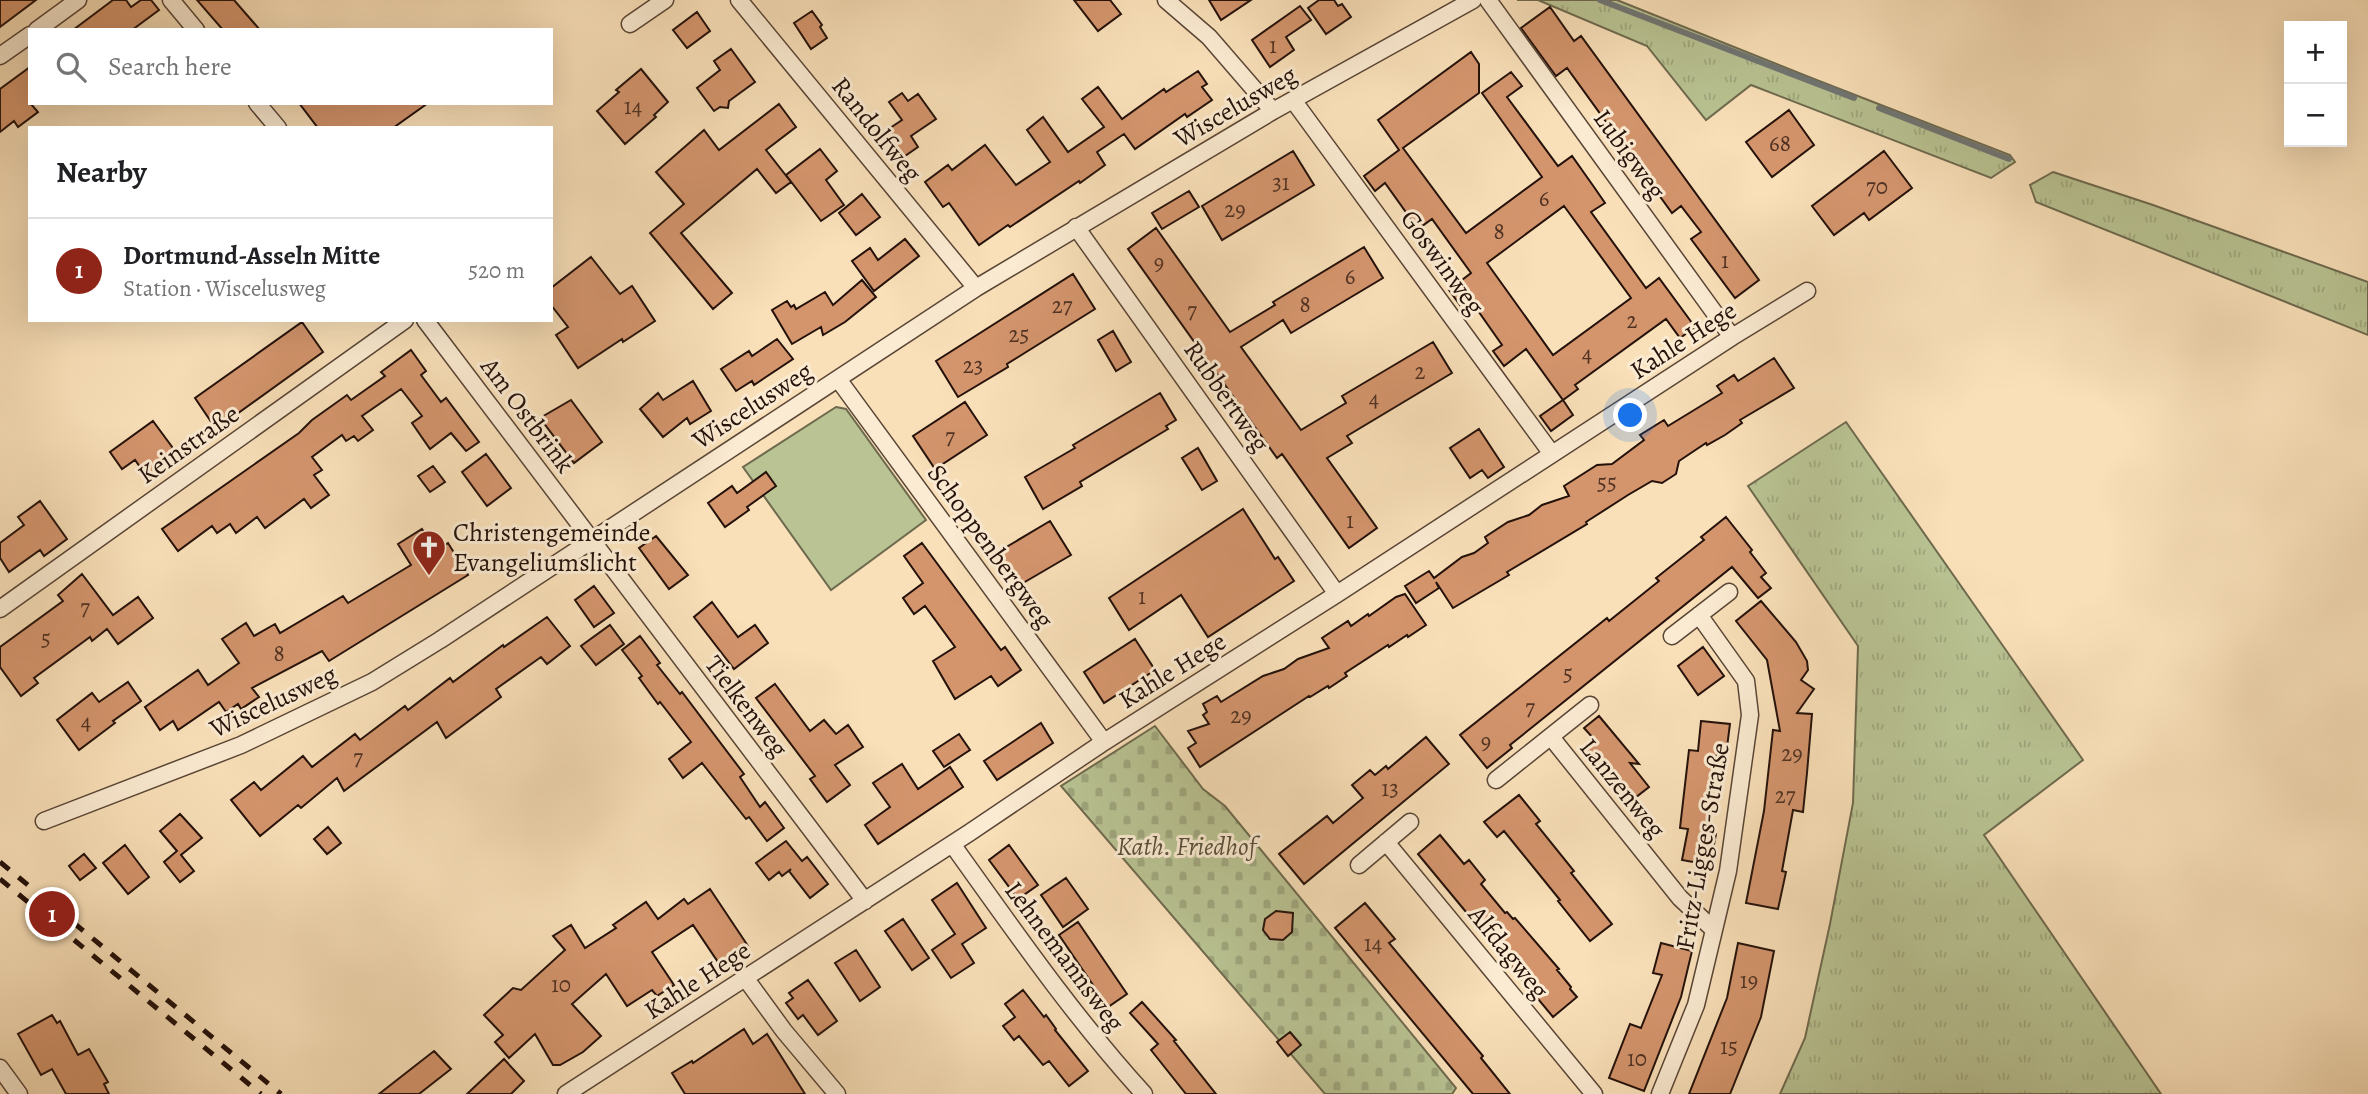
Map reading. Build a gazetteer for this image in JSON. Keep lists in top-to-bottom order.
{
  "streets": {
    "street": [
      "Wiscelusweg",
      "Randolfweg",
      "Lubigweg",
      "Goswinweg",
      "Kahle Hege",
      "Rubbertweg",
      "Am Ostbrink",
      "Keinstraße",
      "Schoppenbergweg",
      "Tielkenweg",
      "Lanzenweg",
      "Fritz-Ligges-Straße",
      "Alfdagweg",
      "Lehnemannsweg"
    ]
  },
  "crossings": [
    ["Wiscelusweg", "Randolfweg"],
    ["Wiscelusweg", "Goswinweg"],
    ["Wiscelusweg", "Rubbertweg"],
    ["Wiscelusweg", "Am Ostbrink"],
    ["Wiscelusweg", "Schoppenbergweg"],
    ["Wiscelusweg", "Tielkenweg"],
    ["Lubigweg", "Kahle Hege"],
    ["Goswinweg", "Kahle Hege"],
    ["Kahle Hege", "Rubbertweg"],
    ["Kahle Hege", "Schoppenbergweg"],
    ["Kahle Hege", "Tielkenweg"],
    ["Kahle Hege", "Lehnemannsweg"],
    ["Am Ostbrink", "Tielkenweg"],
    ["Lanzenweg", "Fritz-Ligges-Straße"]
  ],
  "parks": ["Kath. Friedhof"],
  "places": {
    "church": ["Christengemeinde Evangeliumslicht"]
  },
  "house_numbers": [
    "1",
    "14",
    "68",
    "31",
    "70",
    "6",
    "29",
    "8",
    "1",
    "9",
    "6",
    "8",
    "27",
    "7",
    "2",
    "25",
    "4",
    "23",
    "2",
    "4",
    "7",
    "55",
    "1",
    "1",
    "7",
    "5",
    "8",
    "5",
    "7",
    "29",
    "4",
    "9",
    "29",
    "7",
    "13",
    "27",
    "14",
    "19",
    "10",
    "15",
    "10"
  ],
  "page": {
    "map_buttons": ["+", "−"],
    "search": "Search here",
    "heading": "Nearby",
    "list": [
      {
        "mark": "1",
        "name": "Dortmund-Asseln Mitte",
        "note": "Station · Wiscelusweg",
        "value": "520 m"
      }
    ],
    "pins": "1"
  }
}
